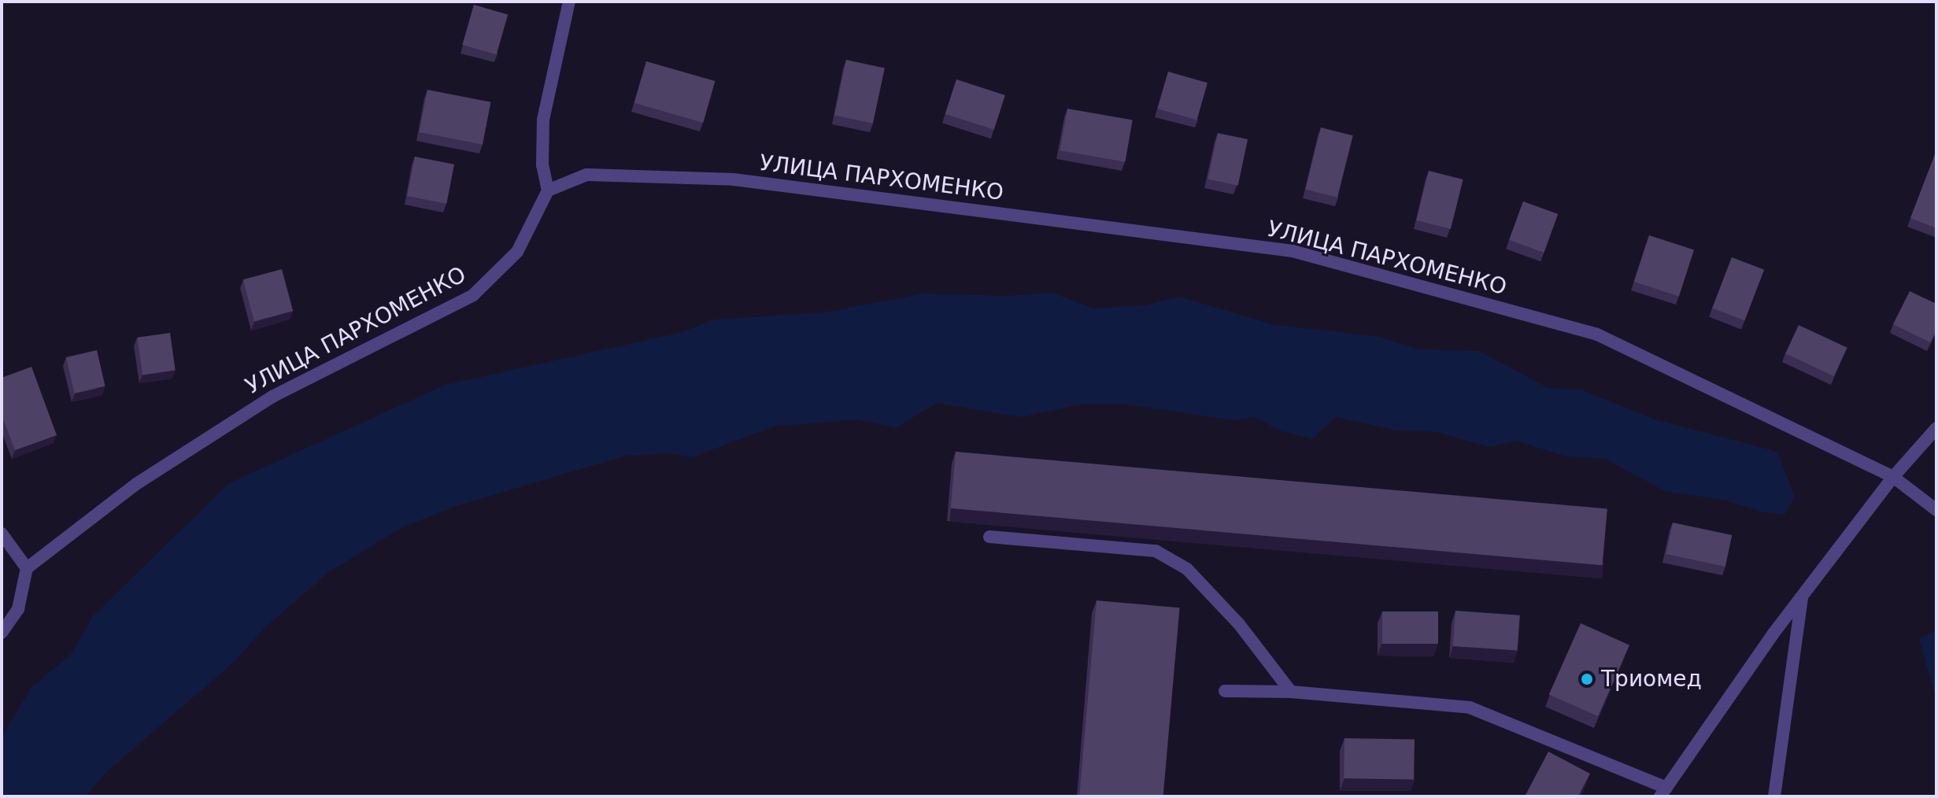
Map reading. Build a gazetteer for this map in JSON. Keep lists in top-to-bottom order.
{
  "streets": {
    "street": ["УЛИЦА ПАРХОМЕНКО"]
  },
  "places": ["Триомед"]
}
